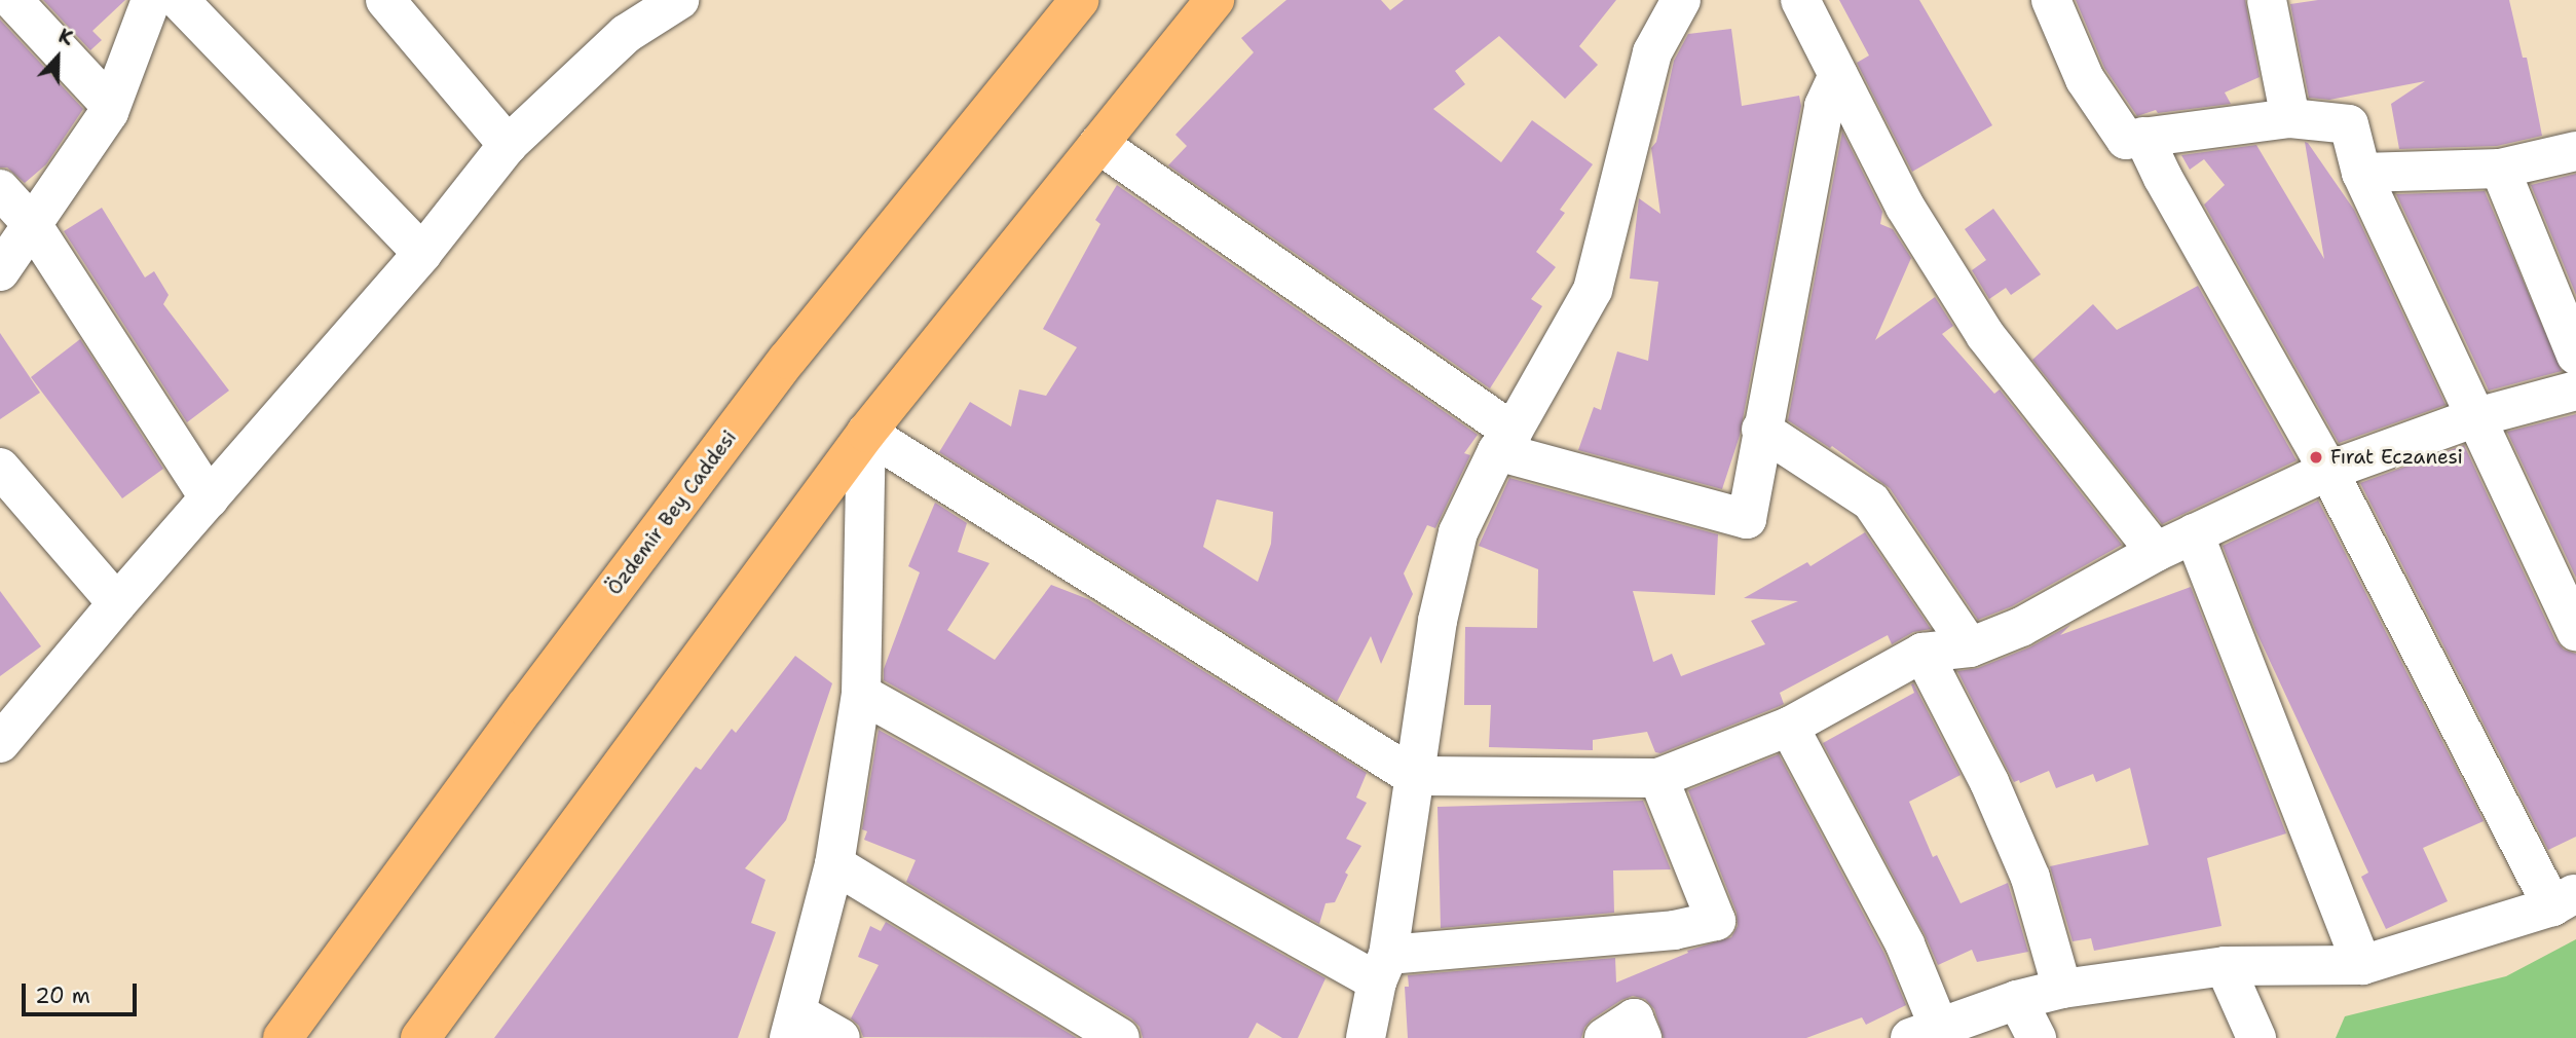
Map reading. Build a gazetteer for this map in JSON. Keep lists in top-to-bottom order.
{
  "streets": {
    "main road": ["Özdemir Bey Caddesi"]
  },
  "places": ["Fırat Eczanesi"],
  "scale_bar": "20 m",
  "north": "top"
}
